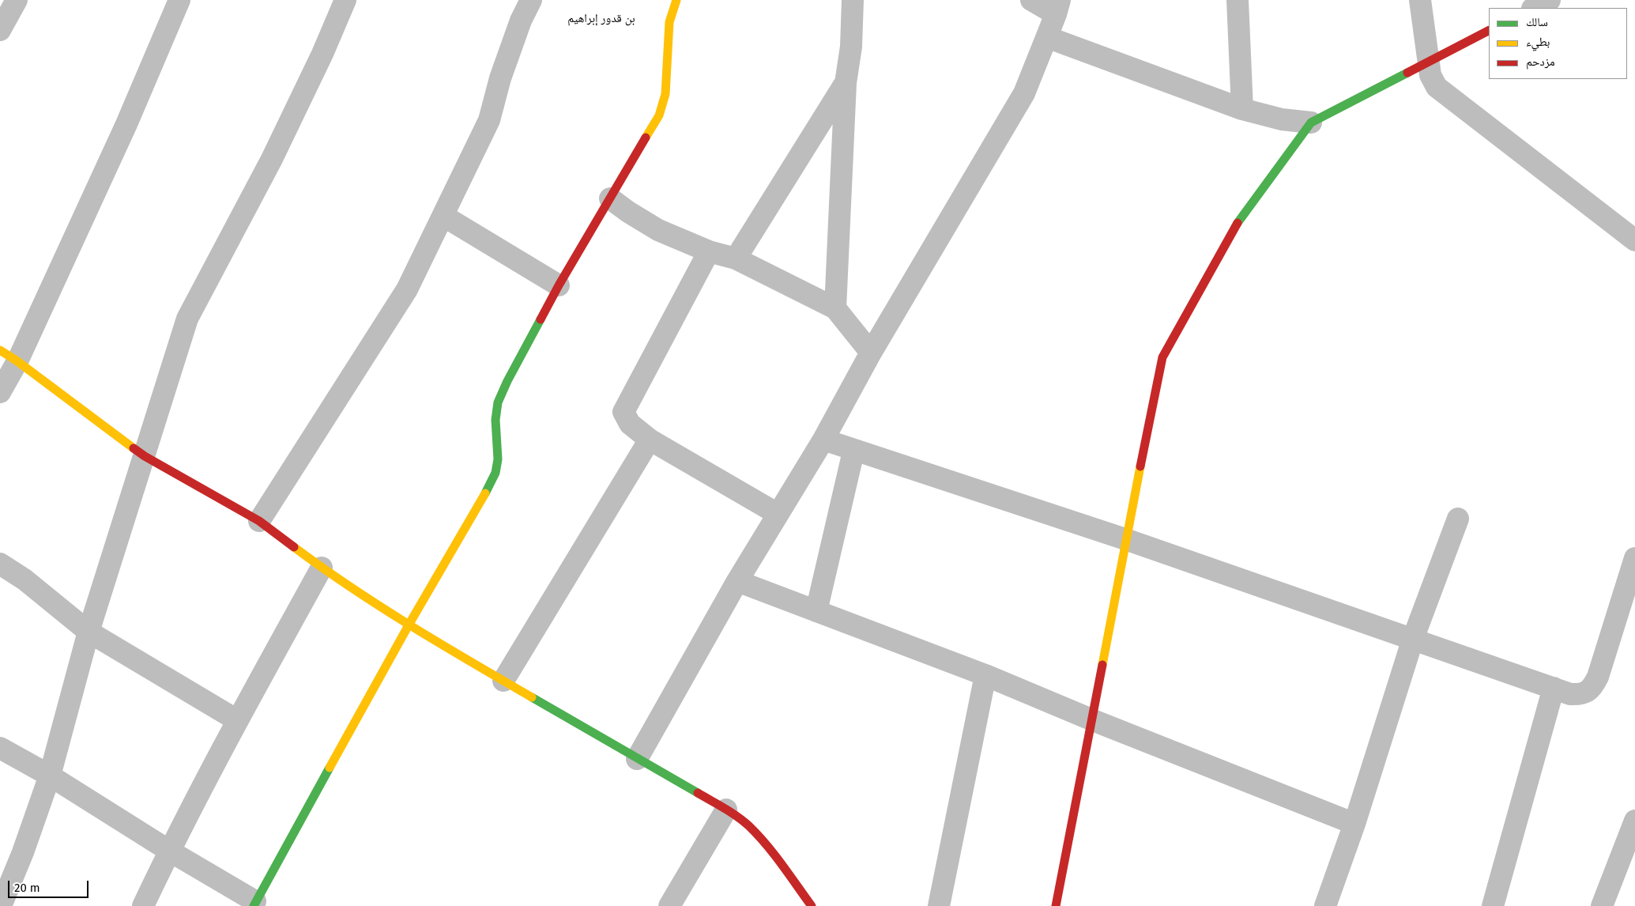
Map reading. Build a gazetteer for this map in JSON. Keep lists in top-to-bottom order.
{
  "districts": ["بن قدور إبراهيم"],
  "legend": ["سالك", "بطيء", "مزدحم"],
  "scale_bar": "20 m"
}
